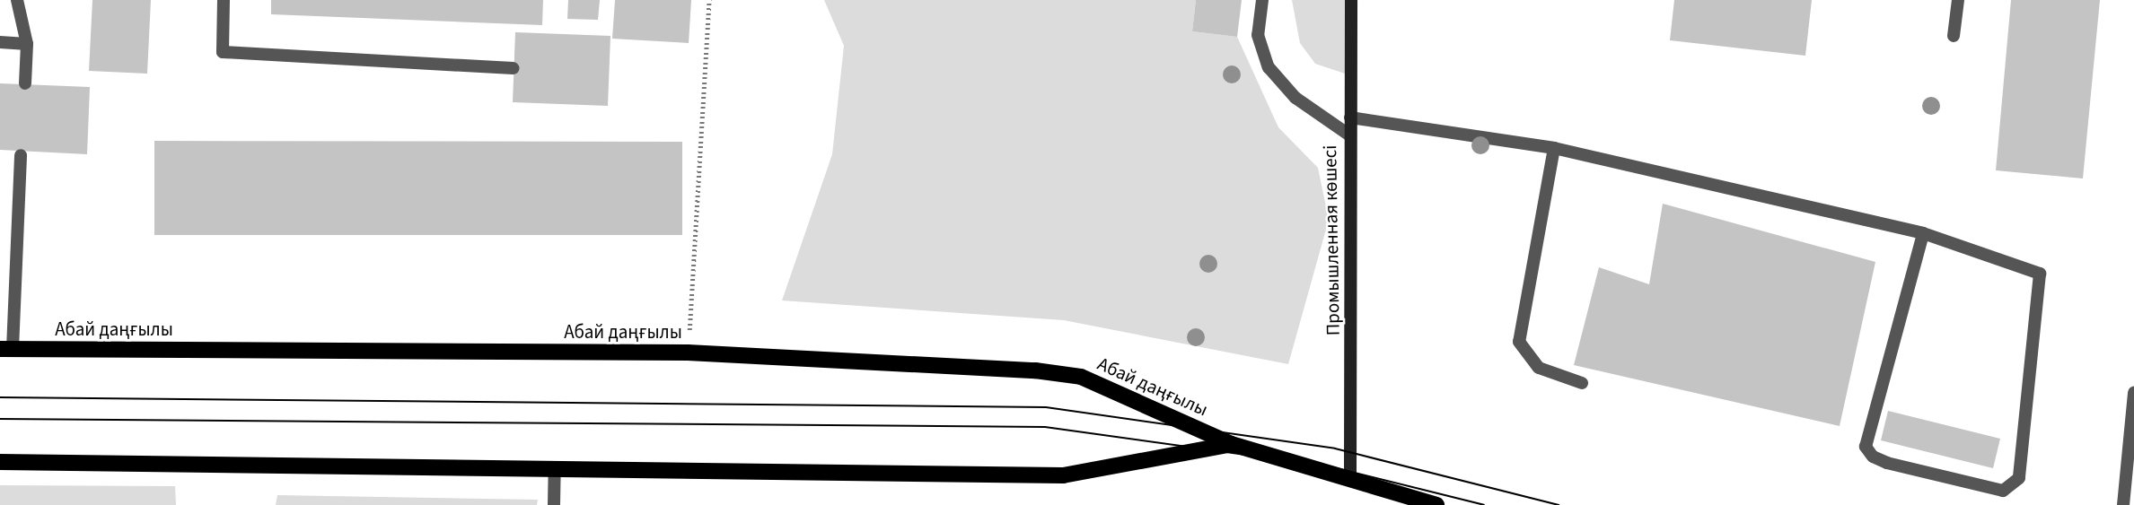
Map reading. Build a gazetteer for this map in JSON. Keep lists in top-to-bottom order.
{
  "streets": {
    "main road": ["Промышленная көшесі", "Абай даңғылы"]
  },
  "crossings": [
    ["Промышленная көшесі", "Абай даңғылы"]
  ]
}
